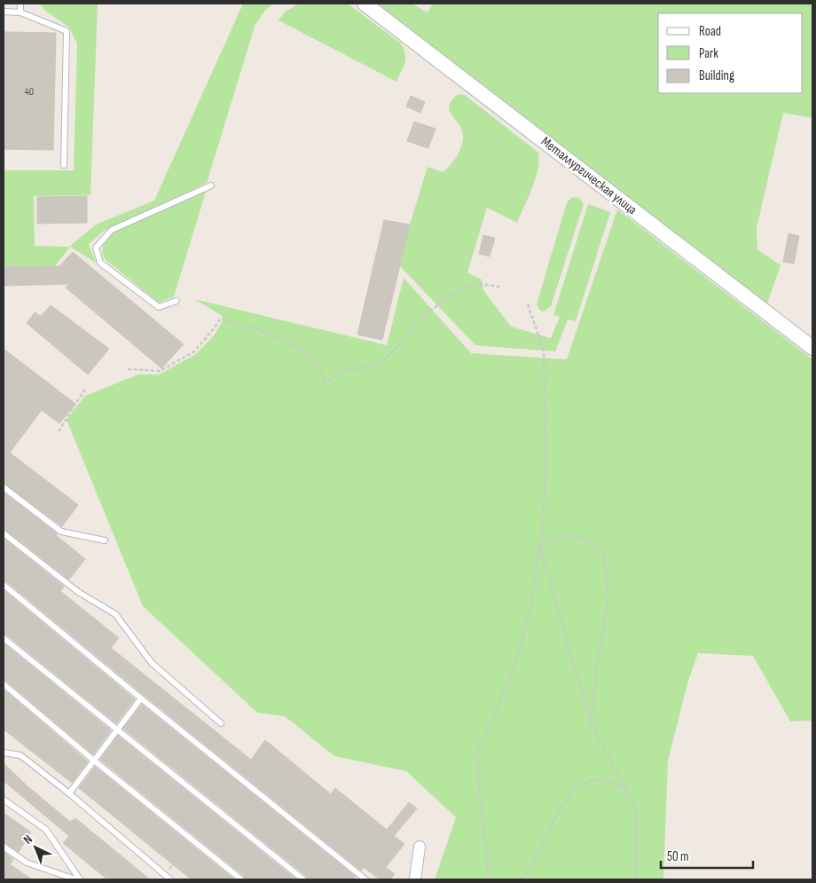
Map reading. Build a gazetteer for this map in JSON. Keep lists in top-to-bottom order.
{
  "streets": {
    "street": ["Металлургическая улица"]
  },
  "house_numbers": ["40"],
  "legend": ["Road", "Park", "Building"],
  "scale_bar": "50 m",
  "north": "top left"
}
